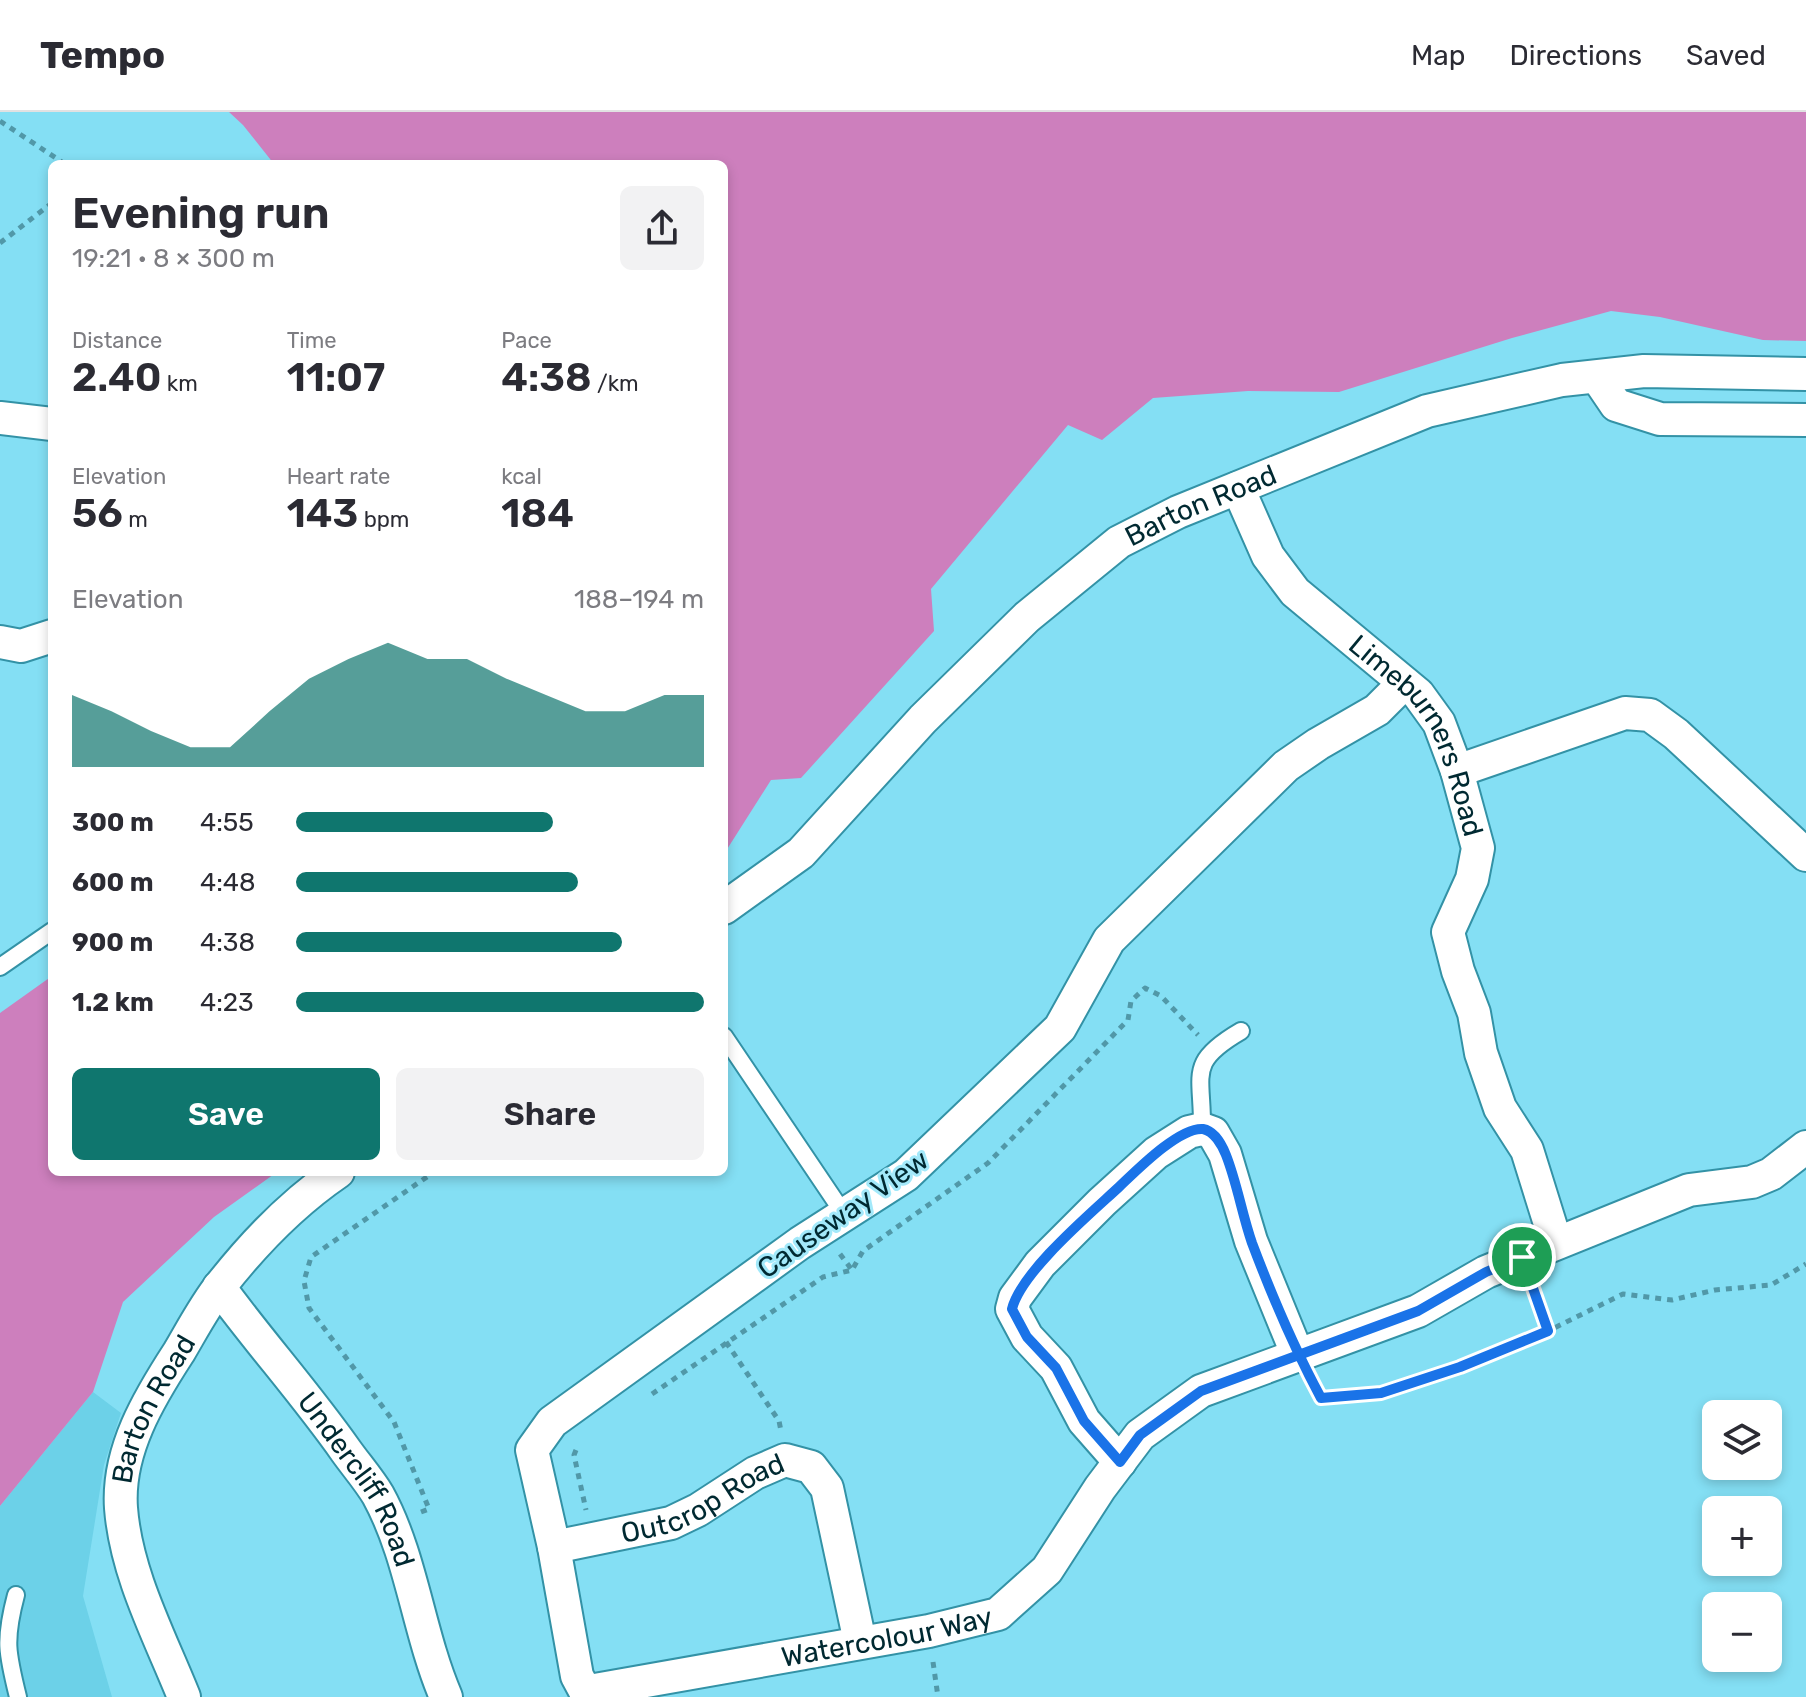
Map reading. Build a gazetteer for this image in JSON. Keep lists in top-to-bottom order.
{
  "streets": {
    "street": [
      "Barton Road",
      "Limeburners Road",
      "Causeway View",
      "Undercliff Road",
      "Outcrop Road",
      "Watercolour Way"
    ]
  },
  "crossings": [
    ["Barton Road", "Limeburners Road"],
    ["Barton Road", "Undercliff Road"],
    ["Limeburners Road", "Causeway View"],
    ["Limeburners Road", "Watercolour Way"],
    ["Causeway View", "Outcrop Road"],
    ["Causeway View", "Watercolour Way"],
    ["Outcrop Road", "Watercolour Way"]
  ],
  "page": {
    "header": "Tempo",
    "nav": ["Map", "Directions", "Saved"],
    "heading": ["Evening run", "19:21 · 8 × 300 m"],
    "stats": [
      ["Distance", "2.40 km"],
      ["Time", "11:07"],
      ["Pace", "4:38 /km"],
      ["Elevation", "56 m"],
      ["Heart rate", "143 bpm"],
      ["kcal", "184"]
    ],
    "chart": ["Elevation", "188–194 m"],
    "list": [
      {
        "name": "300 m",
        "note": "4:55"
      },
      {
        "name": "600 m",
        "note": "4:48"
      },
      {
        "name": "900 m",
        "note": "4:38"
      },
      {
        "name": "1.2 km",
        "note": "4:23"
      }
    ],
    "buttons": ["Save", "Share"],
    "map_buttons": ["+", "−"]
  }
}
